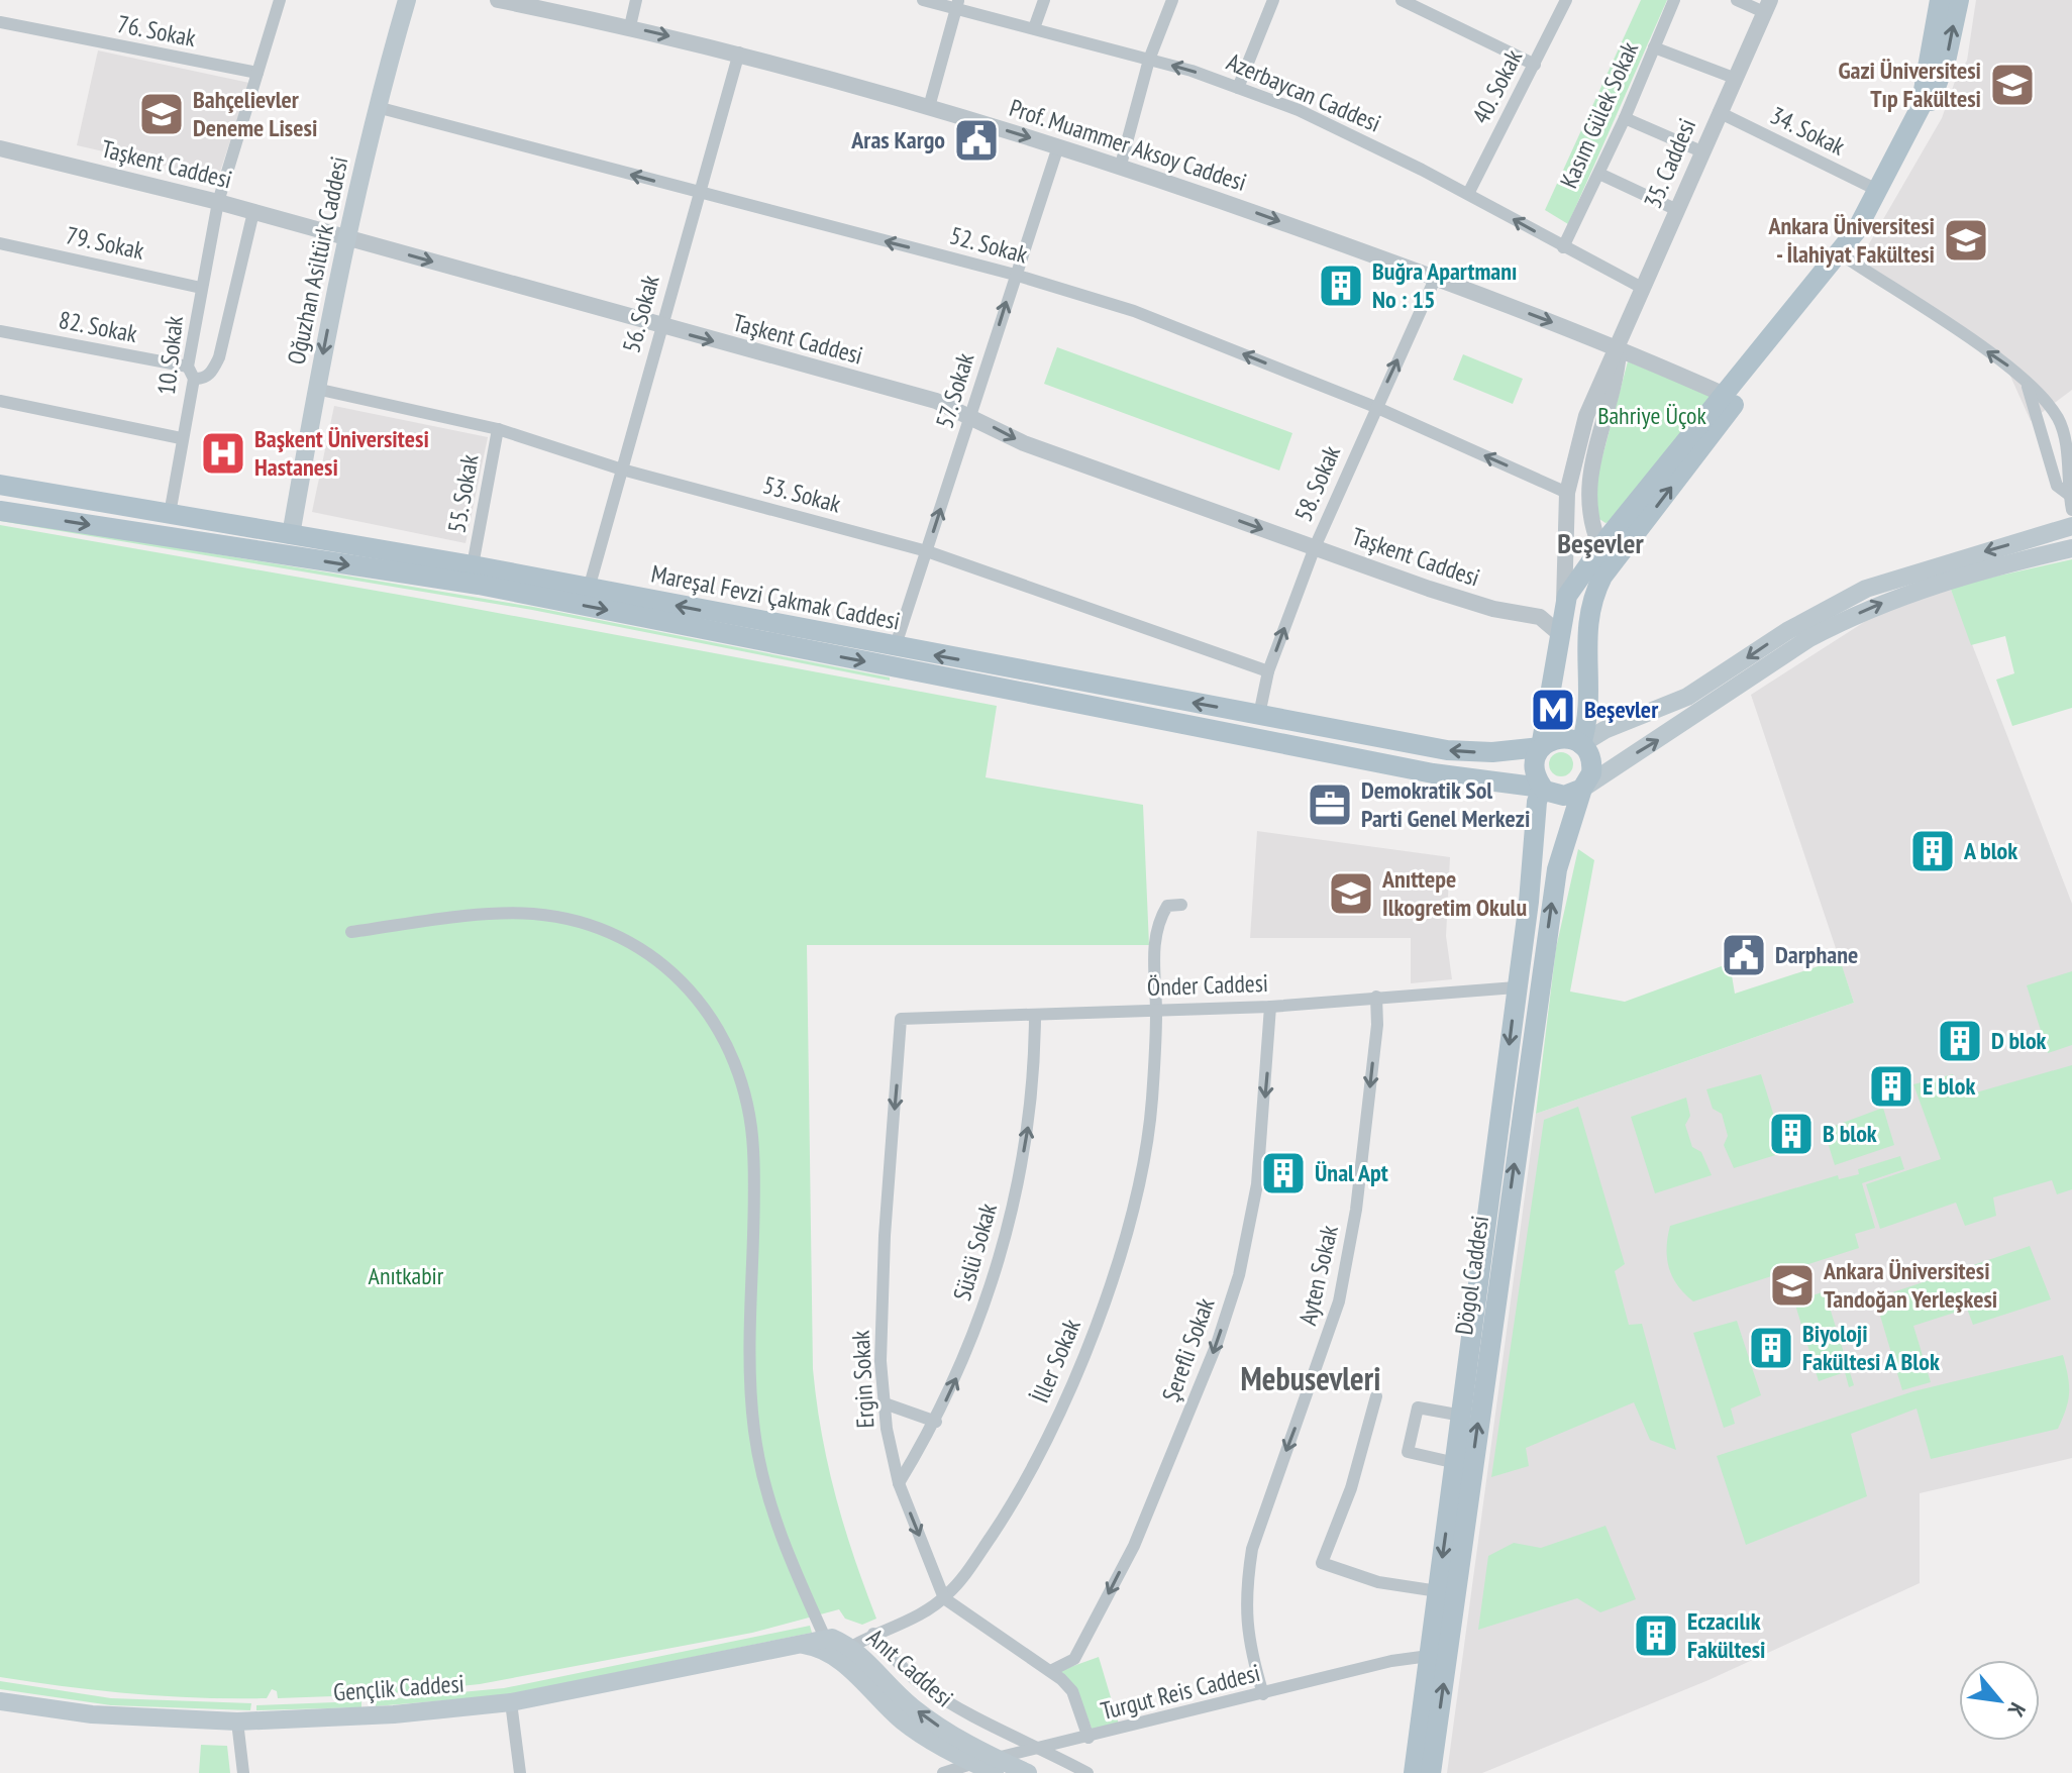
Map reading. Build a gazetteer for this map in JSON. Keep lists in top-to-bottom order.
{
  "streets": {
    "main road": [
      "Oğuzhan Asiltürk Caddesi",
      "Mareşal Fevzi Çakmak Caddesi",
      "Dögol Caddesi",
      "Anıt Caddesi",
      "Gençlik Caddesi"
    ],
    "street": [
      "76. Sokak",
      "40. Sokak",
      "Azerbaycan Caddesi",
      "Kasım Gülek Sokak",
      "34. Sokak",
      "Prof. Muammer Aksoy Caddesi",
      "35. Caddesi",
      "Taşkent Caddesi",
      "79. Sokak",
      "52. Sokak",
      "56. Sokak",
      "82. Sokak",
      "10. Sokak",
      "57. Sokak",
      "58. Sokak",
      "55. Sokak",
      "53. Sokak",
      "Önder Caddesi",
      "Süslü Sokak",
      "Ayten Sokak",
      "Şerefli Sokak",
      "İller Sokak",
      "Ergin Sokak",
      "Turgut Reis Caddesi"
    ]
  },
  "crossings": [
    ["76. Sokak", "10. Sokak"],
    ["40. Sokak", "Azerbaycan Caddesi"],
    ["Azerbaycan Caddesi", "Kasım Gülek Sokak"],
    ["Azerbaycan Caddesi", "35. Caddesi"],
    ["34. Sokak", "35. Caddesi"],
    ["Prof. Muammer Aksoy Caddesi", "35. Caddesi"],
    ["Prof. Muammer Aksoy Caddesi", "56. Sokak"],
    ["Prof. Muammer Aksoy Caddesi", "57. Sokak"],
    ["Prof. Muammer Aksoy Caddesi", "58. Sokak"],
    ["Taşkent Caddesi", "Oğuzhan Asiltürk Caddesi"],
    ["Taşkent Caddesi", "56. Sokak"],
    ["Taşkent Caddesi", "10. Sokak"],
    ["Taşkent Caddesi", "57. Sokak"],
    ["Taşkent Caddesi", "58. Sokak"],
    ["79. Sokak", "10. Sokak"],
    ["52. Sokak", "Oğuzhan Asiltürk Caddesi"],
    ["52. Sokak", "56. Sokak"],
    ["52. Sokak", "57. Sokak"],
    ["52. Sokak", "58. Sokak"],
    ["Oğuzhan Asiltürk Caddesi", "53. Sokak"],
    ["Oğuzhan Asiltürk Caddesi", "Mareşal Fevzi Çakmak Caddesi"],
    ["56. Sokak", "53. Sokak"],
    ["56. Sokak", "Mareşal Fevzi Çakmak Caddesi"],
    ["82. Sokak", "10. Sokak"],
    ["10. Sokak", "Mareşal Fevzi Çakmak Caddesi"],
    ["57. Sokak", "53. Sokak"],
    ["57. Sokak", "Mareşal Fevzi Çakmak Caddesi"],
    ["58. Sokak", "53. Sokak"],
    ["58. Sokak", "Mareşal Fevzi Çakmak Caddesi"],
    ["55. Sokak", "53. Sokak"],
    ["55. Sokak", "Mareşal Fevzi Çakmak Caddesi"],
    ["Mareşal Fevzi Çakmak Caddesi", "Dögol Caddesi"],
    ["Önder Caddesi", "Süslü Sokak"],
    ["Önder Caddesi", "Ayten Sokak"],
    ["Önder Caddesi", "Dögol Caddesi"],
    ["Önder Caddesi", "Şerefli Sokak"],
    ["Önder Caddesi", "İller Sokak"],
    ["Önder Caddesi", "Ergin Sokak"],
    ["Süslü Sokak", "Ergin Sokak"],
    ["Ayten Sokak", "Turgut Reis Caddesi"],
    ["Dögol Caddesi", "Turgut Reis Caddesi"],
    ["İller Sokak", "Ergin Sokak"],
    ["İller Sokak", "Anıt Caddesi"],
    ["Anıt Caddesi", "Gençlik Caddesi"],
    ["Anıt Caddesi", "Turgut Reis Caddesi"]
  ],
  "one_way": [
    "Prof. Muammer Aksoy Caddesi",
    "Taşkent Caddesi",
    "52. Sokak",
    "57. Sokak",
    "58. Sokak",
    "Süslü Sokak",
    "Ayten Sokak",
    "Şerefli Sokak",
    "Ergin Sokak"
  ],
  "districts": ["Beşevler", "Mebusevleri"],
  "parks": ["Bahriye Üçok", "Anıtkabir"],
  "places": {
    "school or university": [
      "Gazi Üniversitesi Tıp Fakültesi",
      "Bahçelievler Deneme Lisesi",
      "Ankara Üniversitesi - İlahiyat Fakültesi",
      "Anıttepe Ilkogretim Okulu",
      "Ankara Üniversitesi Tandoğan Yerleşkesi"
    ],
    "public building": ["Aras Kargo", "Darphane"],
    "building": [
      "Buğra Apartmanı No : 15",
      "A blok",
      "D blok",
      "E blok",
      "B blok",
      "Ünal Apt",
      "Biyoloji Fakültesi A Blok",
      "Eczacılık Fakültesi"
    ],
    "hospital": ["Başkent Üniversitesi Hastanesi"],
    "metro station": ["Beşevler"],
    "office": ["Demokratik Sol Parti Genel Merkezi"]
  },
  "north": "bottom right"
}
